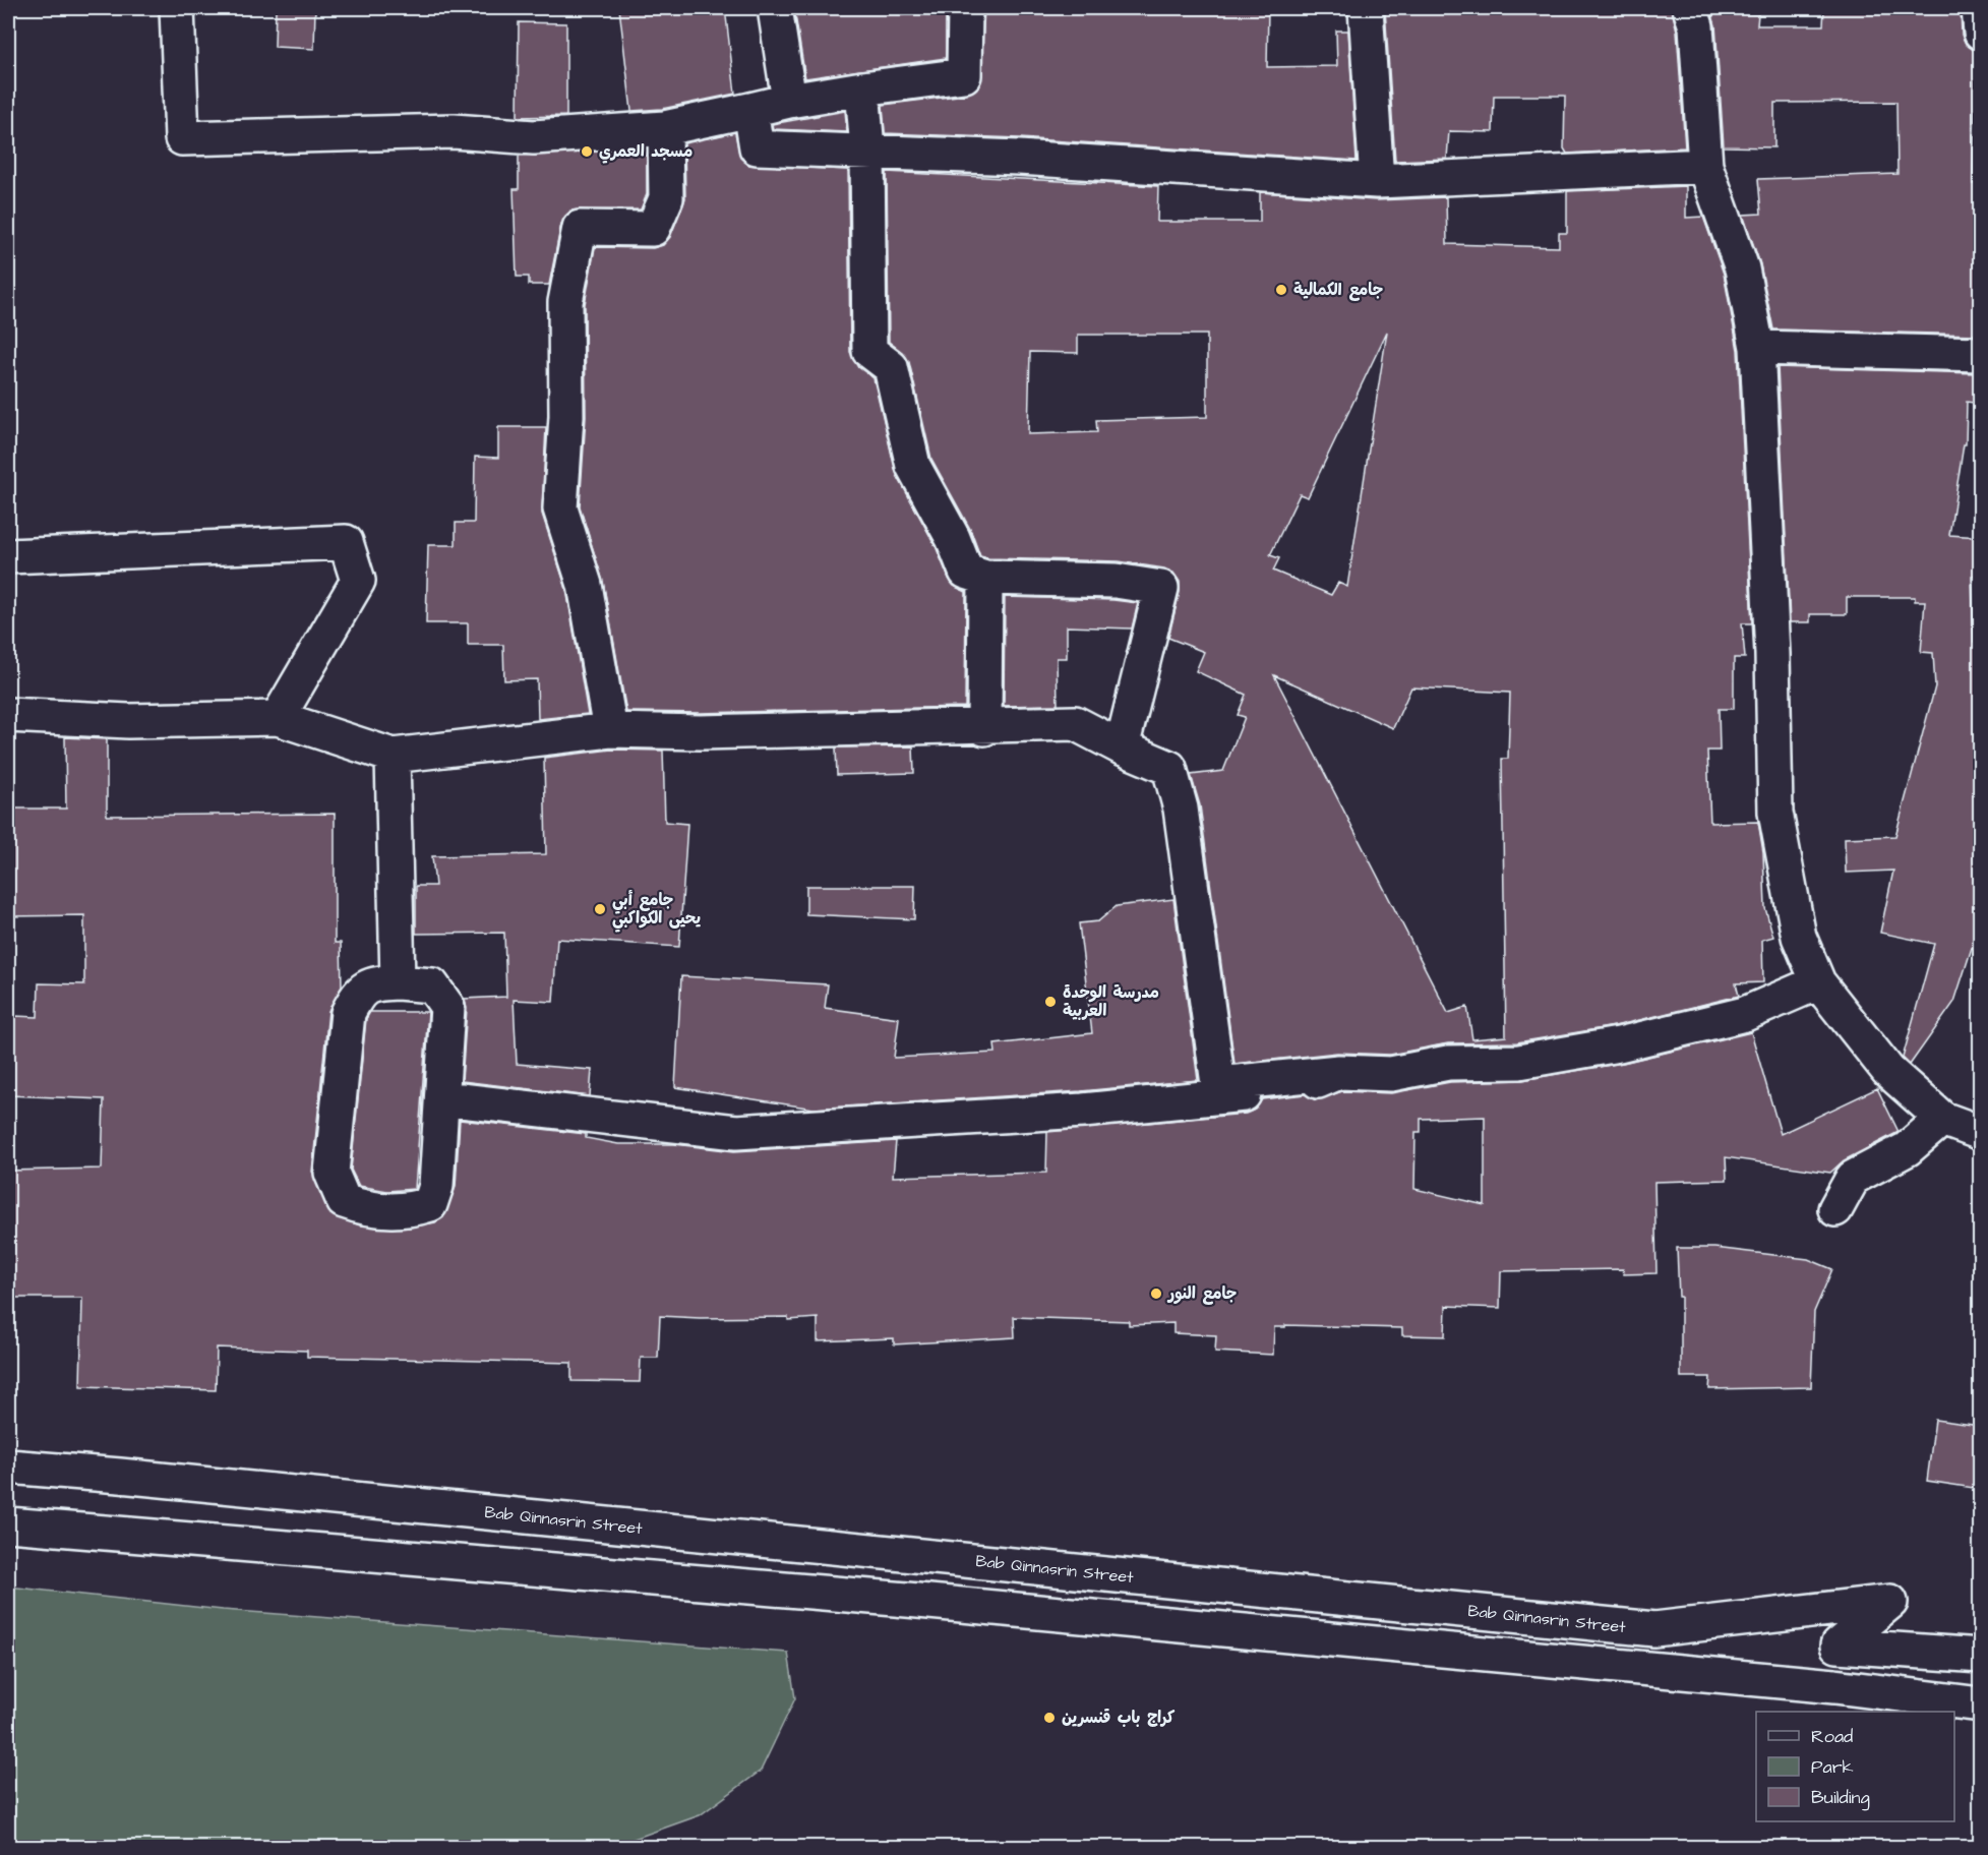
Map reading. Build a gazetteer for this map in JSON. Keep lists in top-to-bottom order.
{
  "streets": {
    "street": ["Bab Qinnasrin Street"]
  },
  "places": [
    "مسجد العمري",
    "جامع الكمالية",
    "جامع أبي يحيى الكواكبي",
    "مدرسة الوحدة العربية",
    "جامع النور",
    "كراج باب قنسرين"
  ],
  "legend": ["Road", "Park", "Building"]
}
